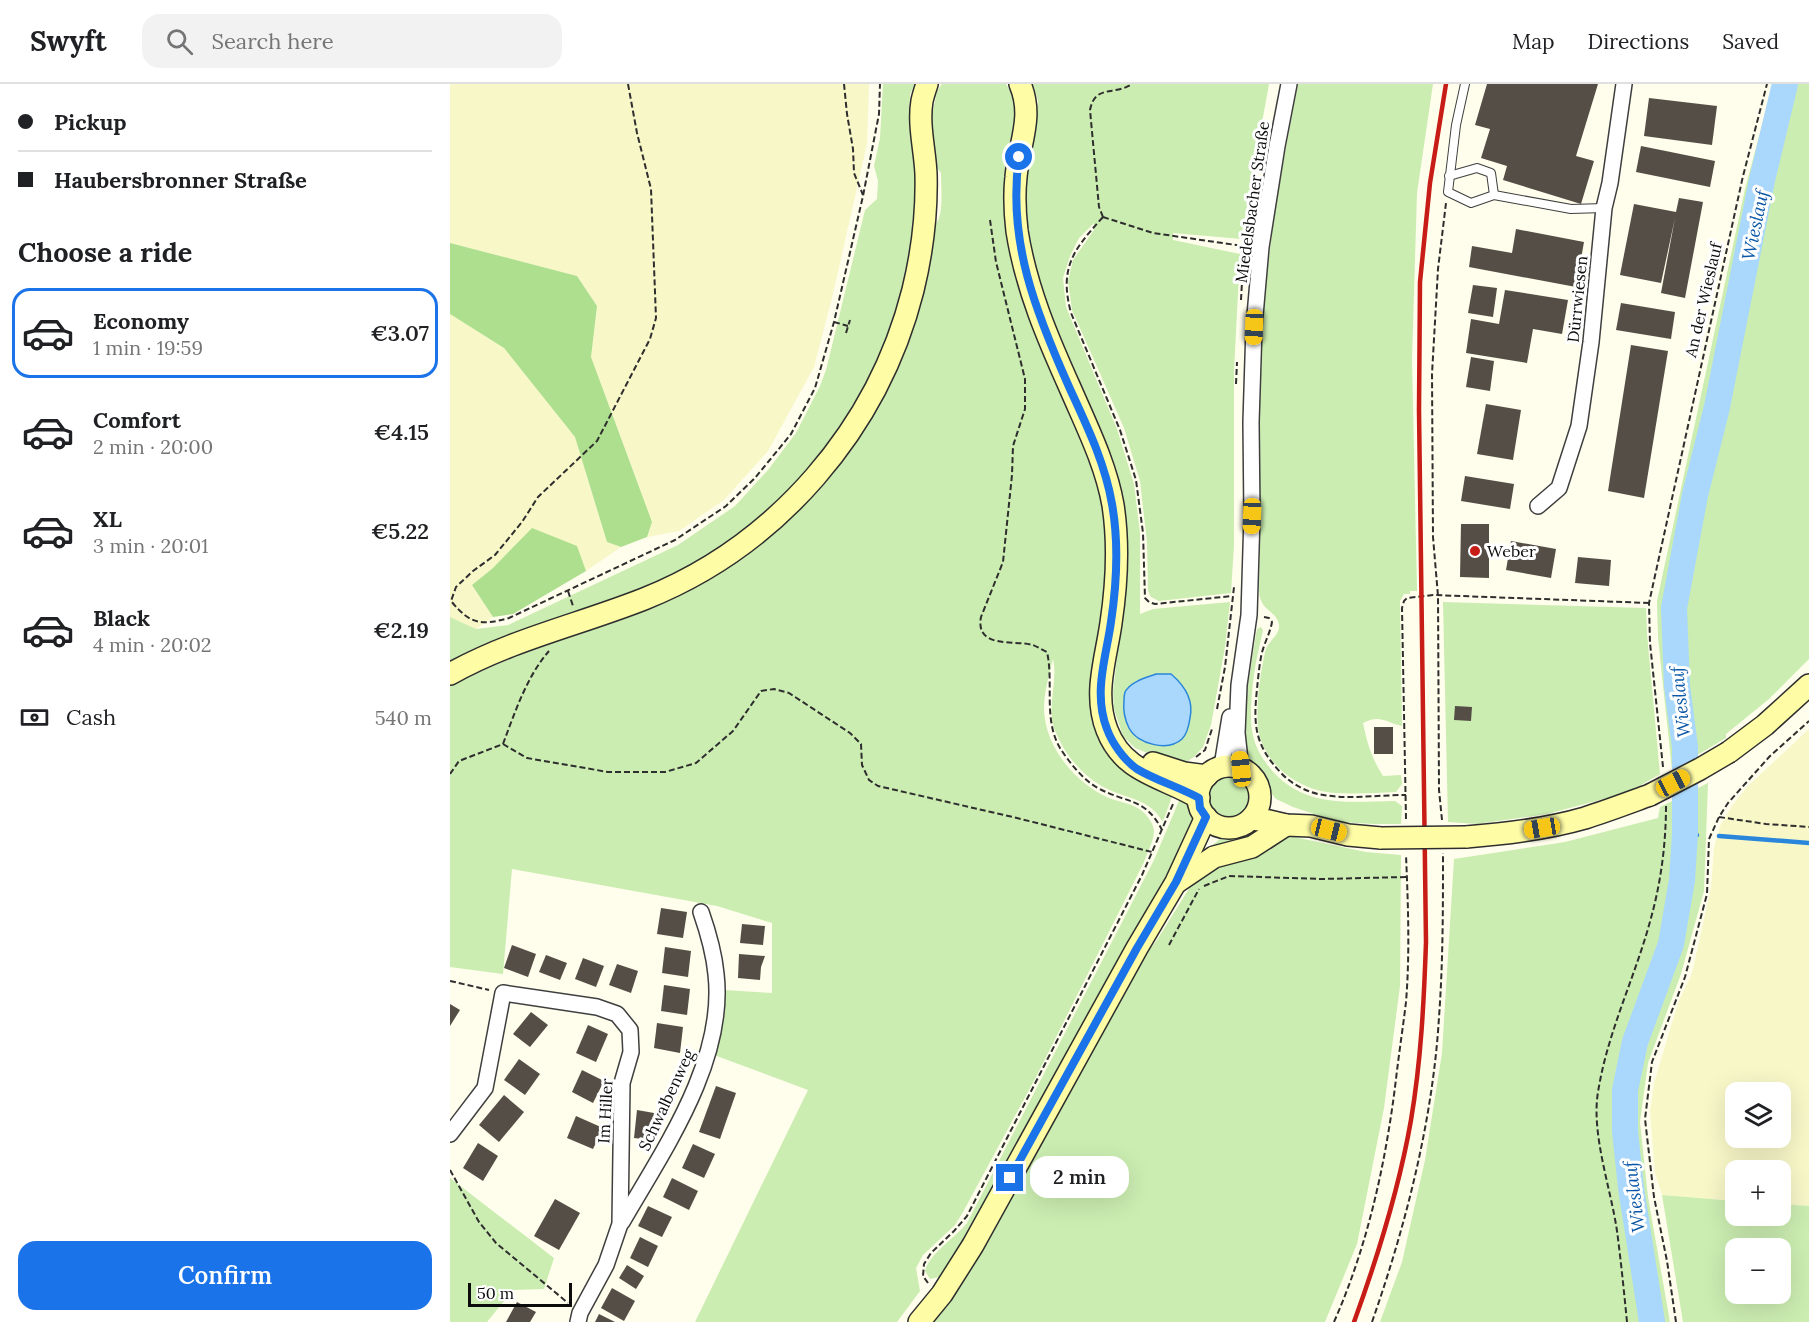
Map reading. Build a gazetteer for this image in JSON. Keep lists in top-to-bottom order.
{
  "streets": {
    "street": [
      "Miedelsbacher Straße",
      "Dürrwiesen",
      "Schwalbenweg",
      "Im Hiller"
    ],
    "path": ["An der Wieslauf"]
  },
  "crossings": [
    ["Schwalbenweg", "Im Hiller"]
  ],
  "water": ["Wieslauf"],
  "places": ["Weber"],
  "scale_bar": "50 m",
  "page": {
    "header": "Swyft",
    "search": "Search here",
    "nav": ["Map", "Directions", "Saved"],
    "banner": ["Pickup", "Haubersbronner Straße"],
    "heading": "Choose a ride",
    "list": [
      {
        "name": "Economy",
        "note": "1 min · 19:59",
        "value": "€3.07"
      },
      {
        "name": "Comfort",
        "note": "2 min · 20:00",
        "value": "€4.15"
      },
      {
        "name": "XL",
        "note": "3 min · 20:01",
        "value": "€5.22"
      },
      {
        "name": "Black",
        "note": "4 min · 20:02",
        "value": "€2.19"
      }
    ],
    "pay": ["Cash", "540 m"],
    "map_buttons": ["+", "−"],
    "bubble": "2 min",
    "buttons": "Confirm",
    "scale": "50 m"
  }
}
